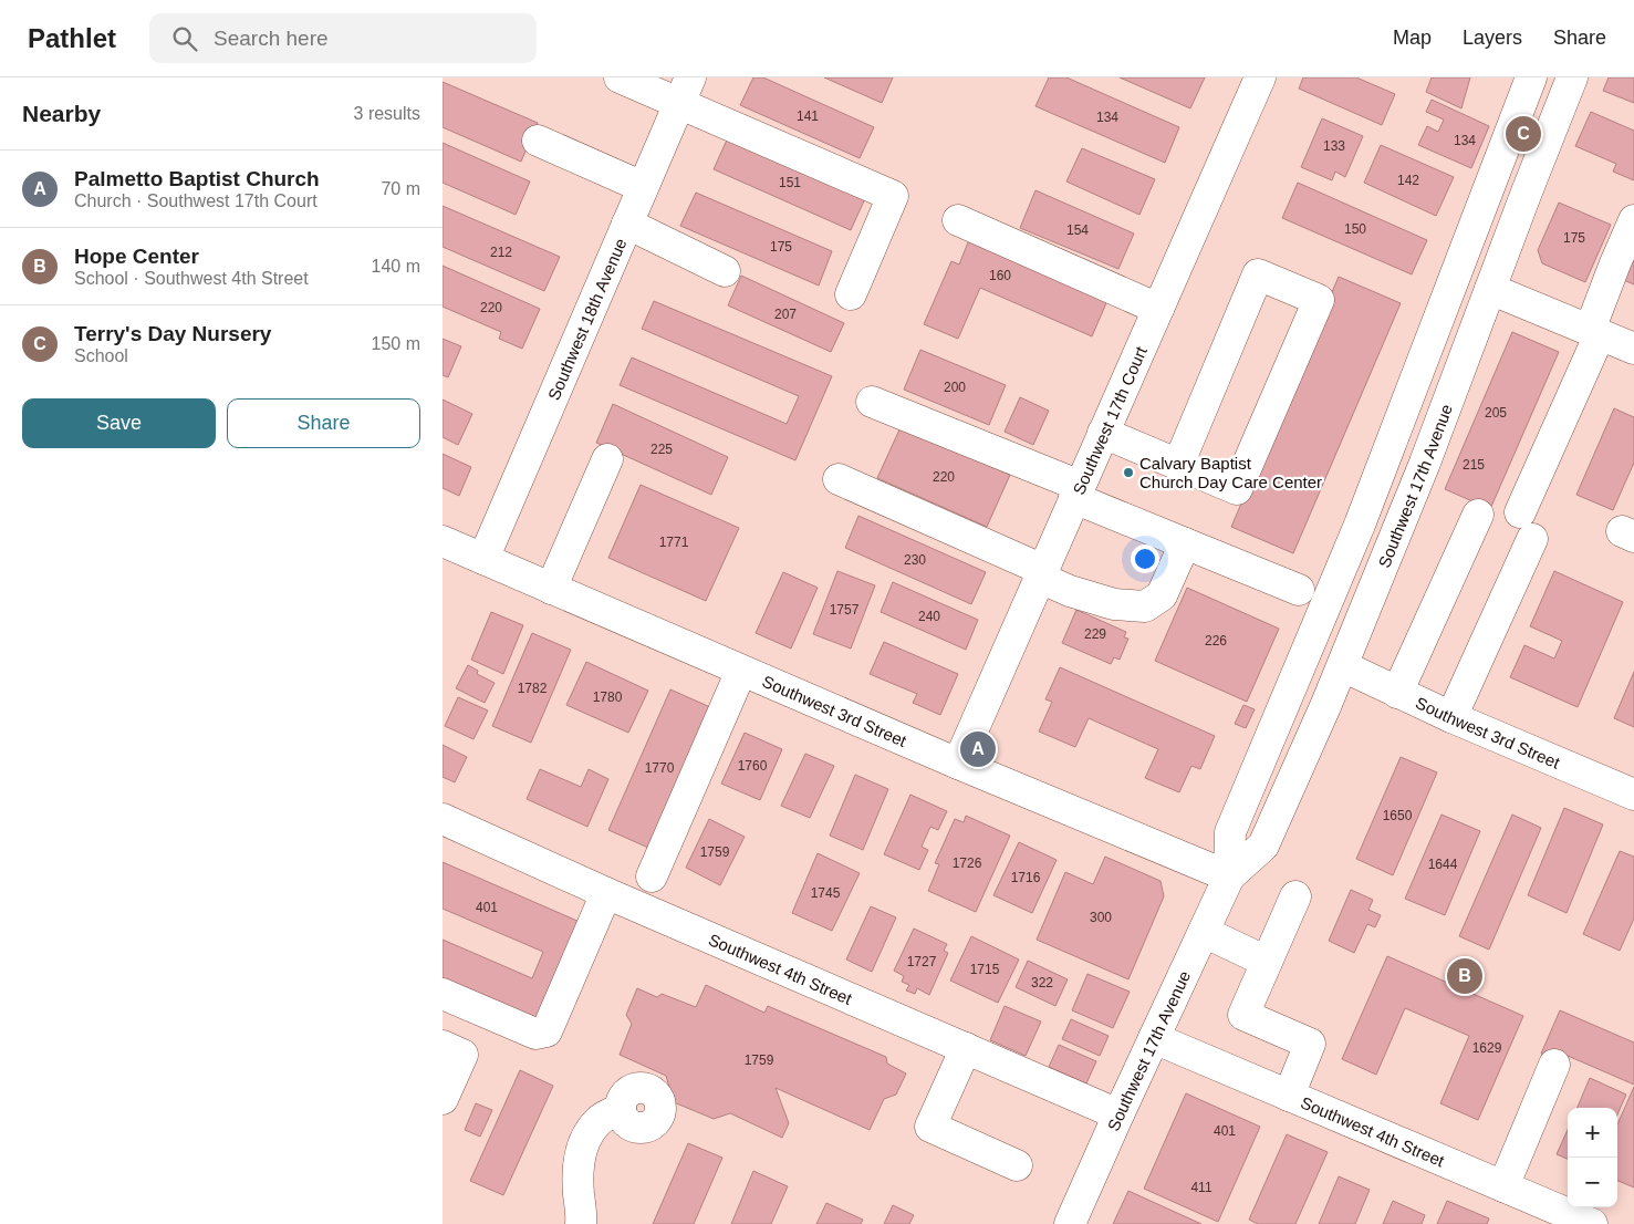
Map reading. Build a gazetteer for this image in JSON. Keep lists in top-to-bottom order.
{
  "streets": {
    "street": [
      "Southwest 18th Avenue",
      "Southwest 17th Court",
      "Southwest 17th Avenue",
      "Southwest 3rd Street",
      "Southwest 4th Street"
    ]
  },
  "crossings": [
    ["Southwest 18th Avenue", "Southwest 3rd Street"],
    ["Southwest 17th Court", "Southwest 3rd Street"],
    ["Southwest 17th Avenue", "Southwest 3rd Street"],
    ["Southwest 17th Avenue", "Southwest 4th Street"]
  ],
  "places": ["Calvary Baptist Church Day Care Center"],
  "house_numbers": [
    "141",
    "134",
    "134",
    "133",
    "142",
    "151",
    "150",
    "154",
    "175",
    "175",
    "212",
    "160",
    "220",
    "207",
    "200",
    "205",
    "225",
    "215",
    "220",
    "1771",
    "230",
    "1757",
    "240",
    "229",
    "226",
    "1782",
    "1780",
    "1760",
    "1770",
    "1650",
    "1759",
    "1726",
    "1644",
    "1716",
    "1745",
    "401",
    "300",
    "1727",
    "1715",
    "322",
    "1629",
    "1759",
    "401",
    "411"
  ],
  "page": {
    "header": "Pathlet",
    "search": "Search here",
    "nav": ["Map", "Layers", "Share"],
    "heading": ["Nearby", "3 results"],
    "pins": ["C", "A", "B"],
    "list": [
      {
        "mark": "A",
        "name": "Palmetto Baptist Church",
        "note": "Church · Southwest 17th Court",
        "value": "70 m"
      },
      {
        "mark": "B",
        "name": "Hope Center",
        "note": "School · Southwest 4th Street",
        "value": "140 m"
      },
      {
        "mark": "C",
        "name": "Terry's Day Nursery",
        "note": "School",
        "value": "150 m"
      }
    ],
    "buttons": ["Save", "Share"],
    "map_buttons": ["+", "−"]
  }
}
